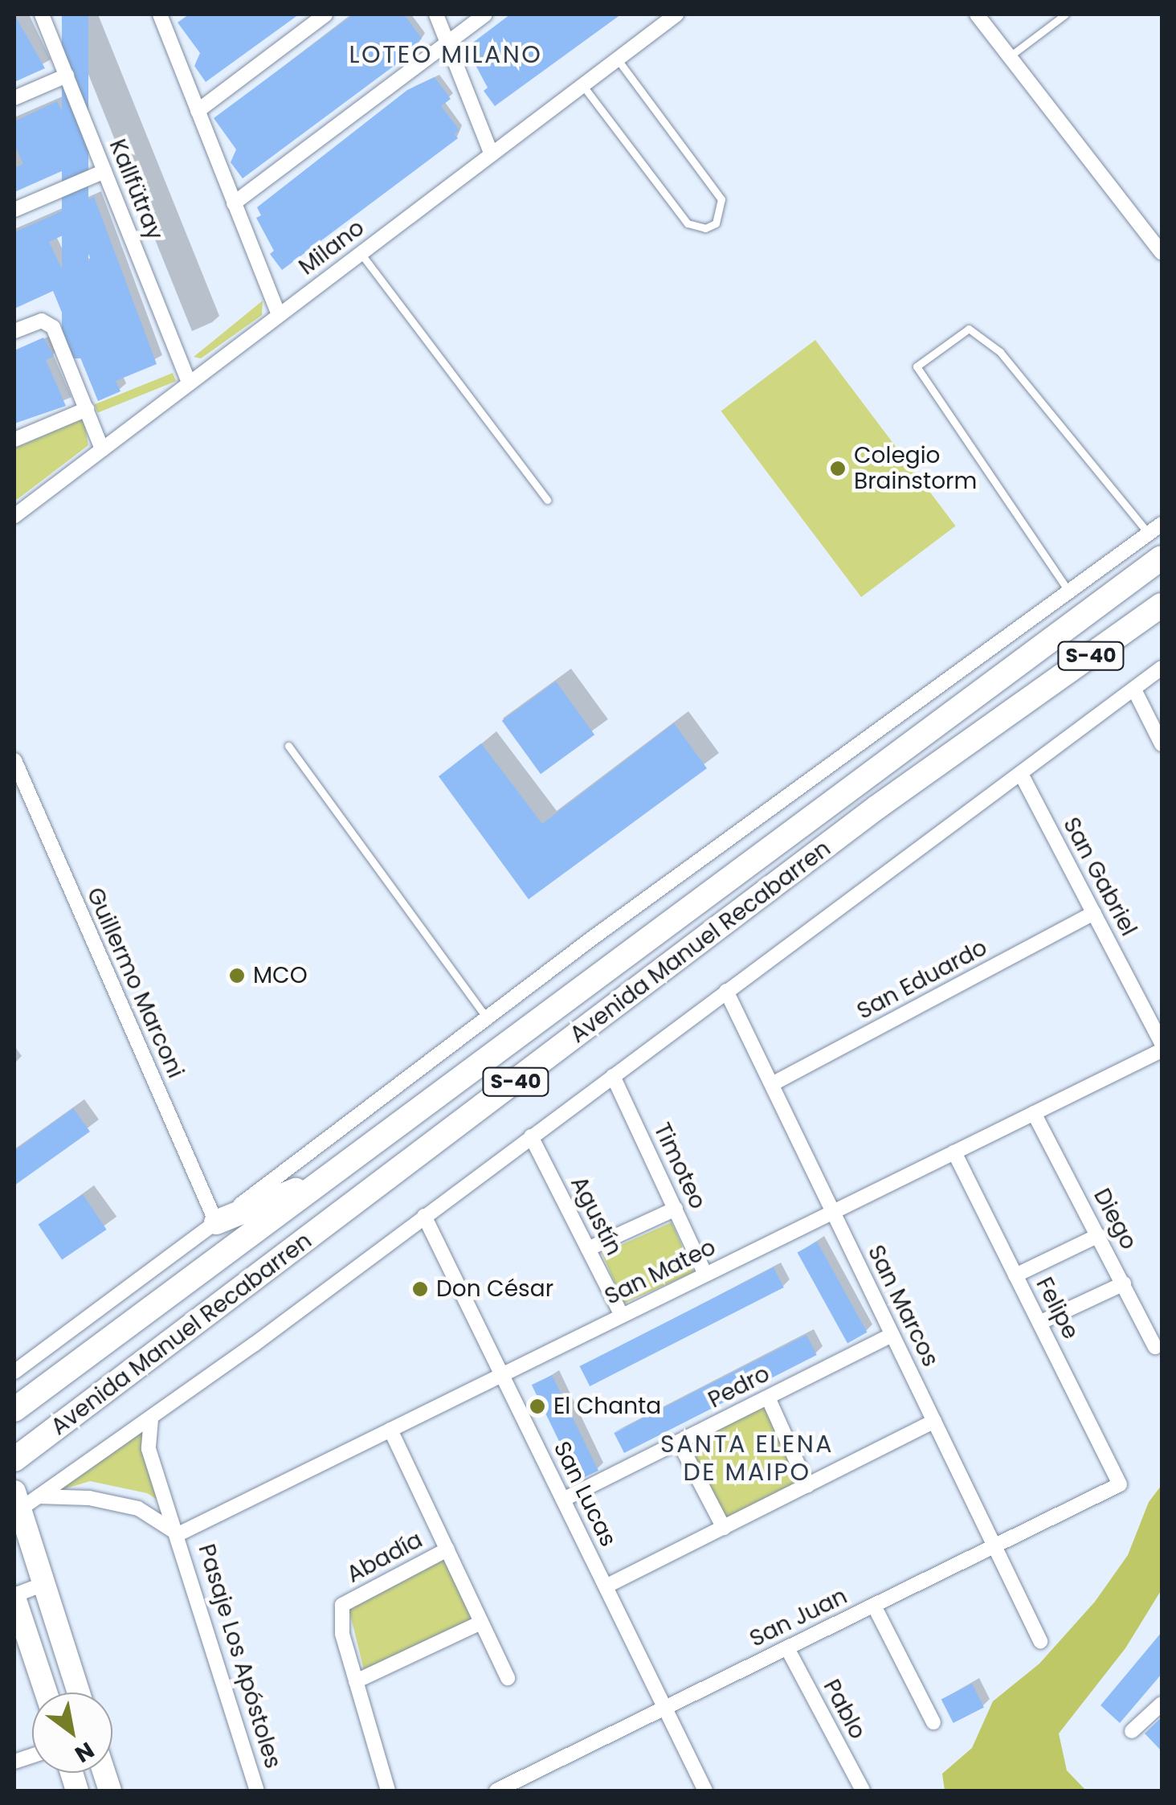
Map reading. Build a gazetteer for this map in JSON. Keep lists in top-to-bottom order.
{
  "streets": {
    "main road": ["S-40", "Avenida Manuel Recabarren"],
    "street": [
      "Kallfütray",
      "Milano",
      "San Gabriel",
      "San Eduardo",
      "Guillermo Marconi",
      "Timoteo",
      "Agustín",
      "Diego",
      "San Mateo",
      "San Marcos",
      "Felipe",
      "Pedro",
      "San Lucas",
      "Abadía",
      "San Juan",
      "Pasaje Los Apóstoles",
      "Pablo"
    ]
  },
  "crossings": [
    ["Kallfütray", "Milano"],
    ["San Gabriel", "Avenida Manuel Recabarren"],
    ["San Gabriel", "San Eduardo"],
    ["Avenida Manuel Recabarren", "Timoteo"],
    ["Avenida Manuel Recabarren", "Agustín"],
    ["Avenida Manuel Recabarren", "San Marcos"],
    ["Avenida Manuel Recabarren", "San Lucas"],
    ["Avenida Manuel Recabarren", "Pasaje Los Apóstoles"],
    ["San Eduardo", "San Marcos"],
    ["Timoteo", "San Mateo"],
    ["Agustín", "San Mateo"],
    ["Diego", "San Mateo"],
    ["San Mateo", "San Marcos"],
    ["San Mateo", "Felipe"],
    ["San Mateo", "San Lucas"],
    ["San Mateo", "Pasaje Los Apóstoles"],
    ["San Marcos", "Pedro"],
    ["San Marcos", "San Juan"],
    ["Felipe", "San Juan"],
    ["Pedro", "San Lucas"],
    ["San Lucas", "San Juan"],
    ["San Juan", "Pablo"]
  ],
  "districts": ["LOTEO MILANO", "SANTA ELENA DE MAIPO"],
  "places": [
    "Colegio Brainstorm",
    "MCO",
    "Don César",
    "El Chanta"
  ],
  "north": "bottom right"
}
